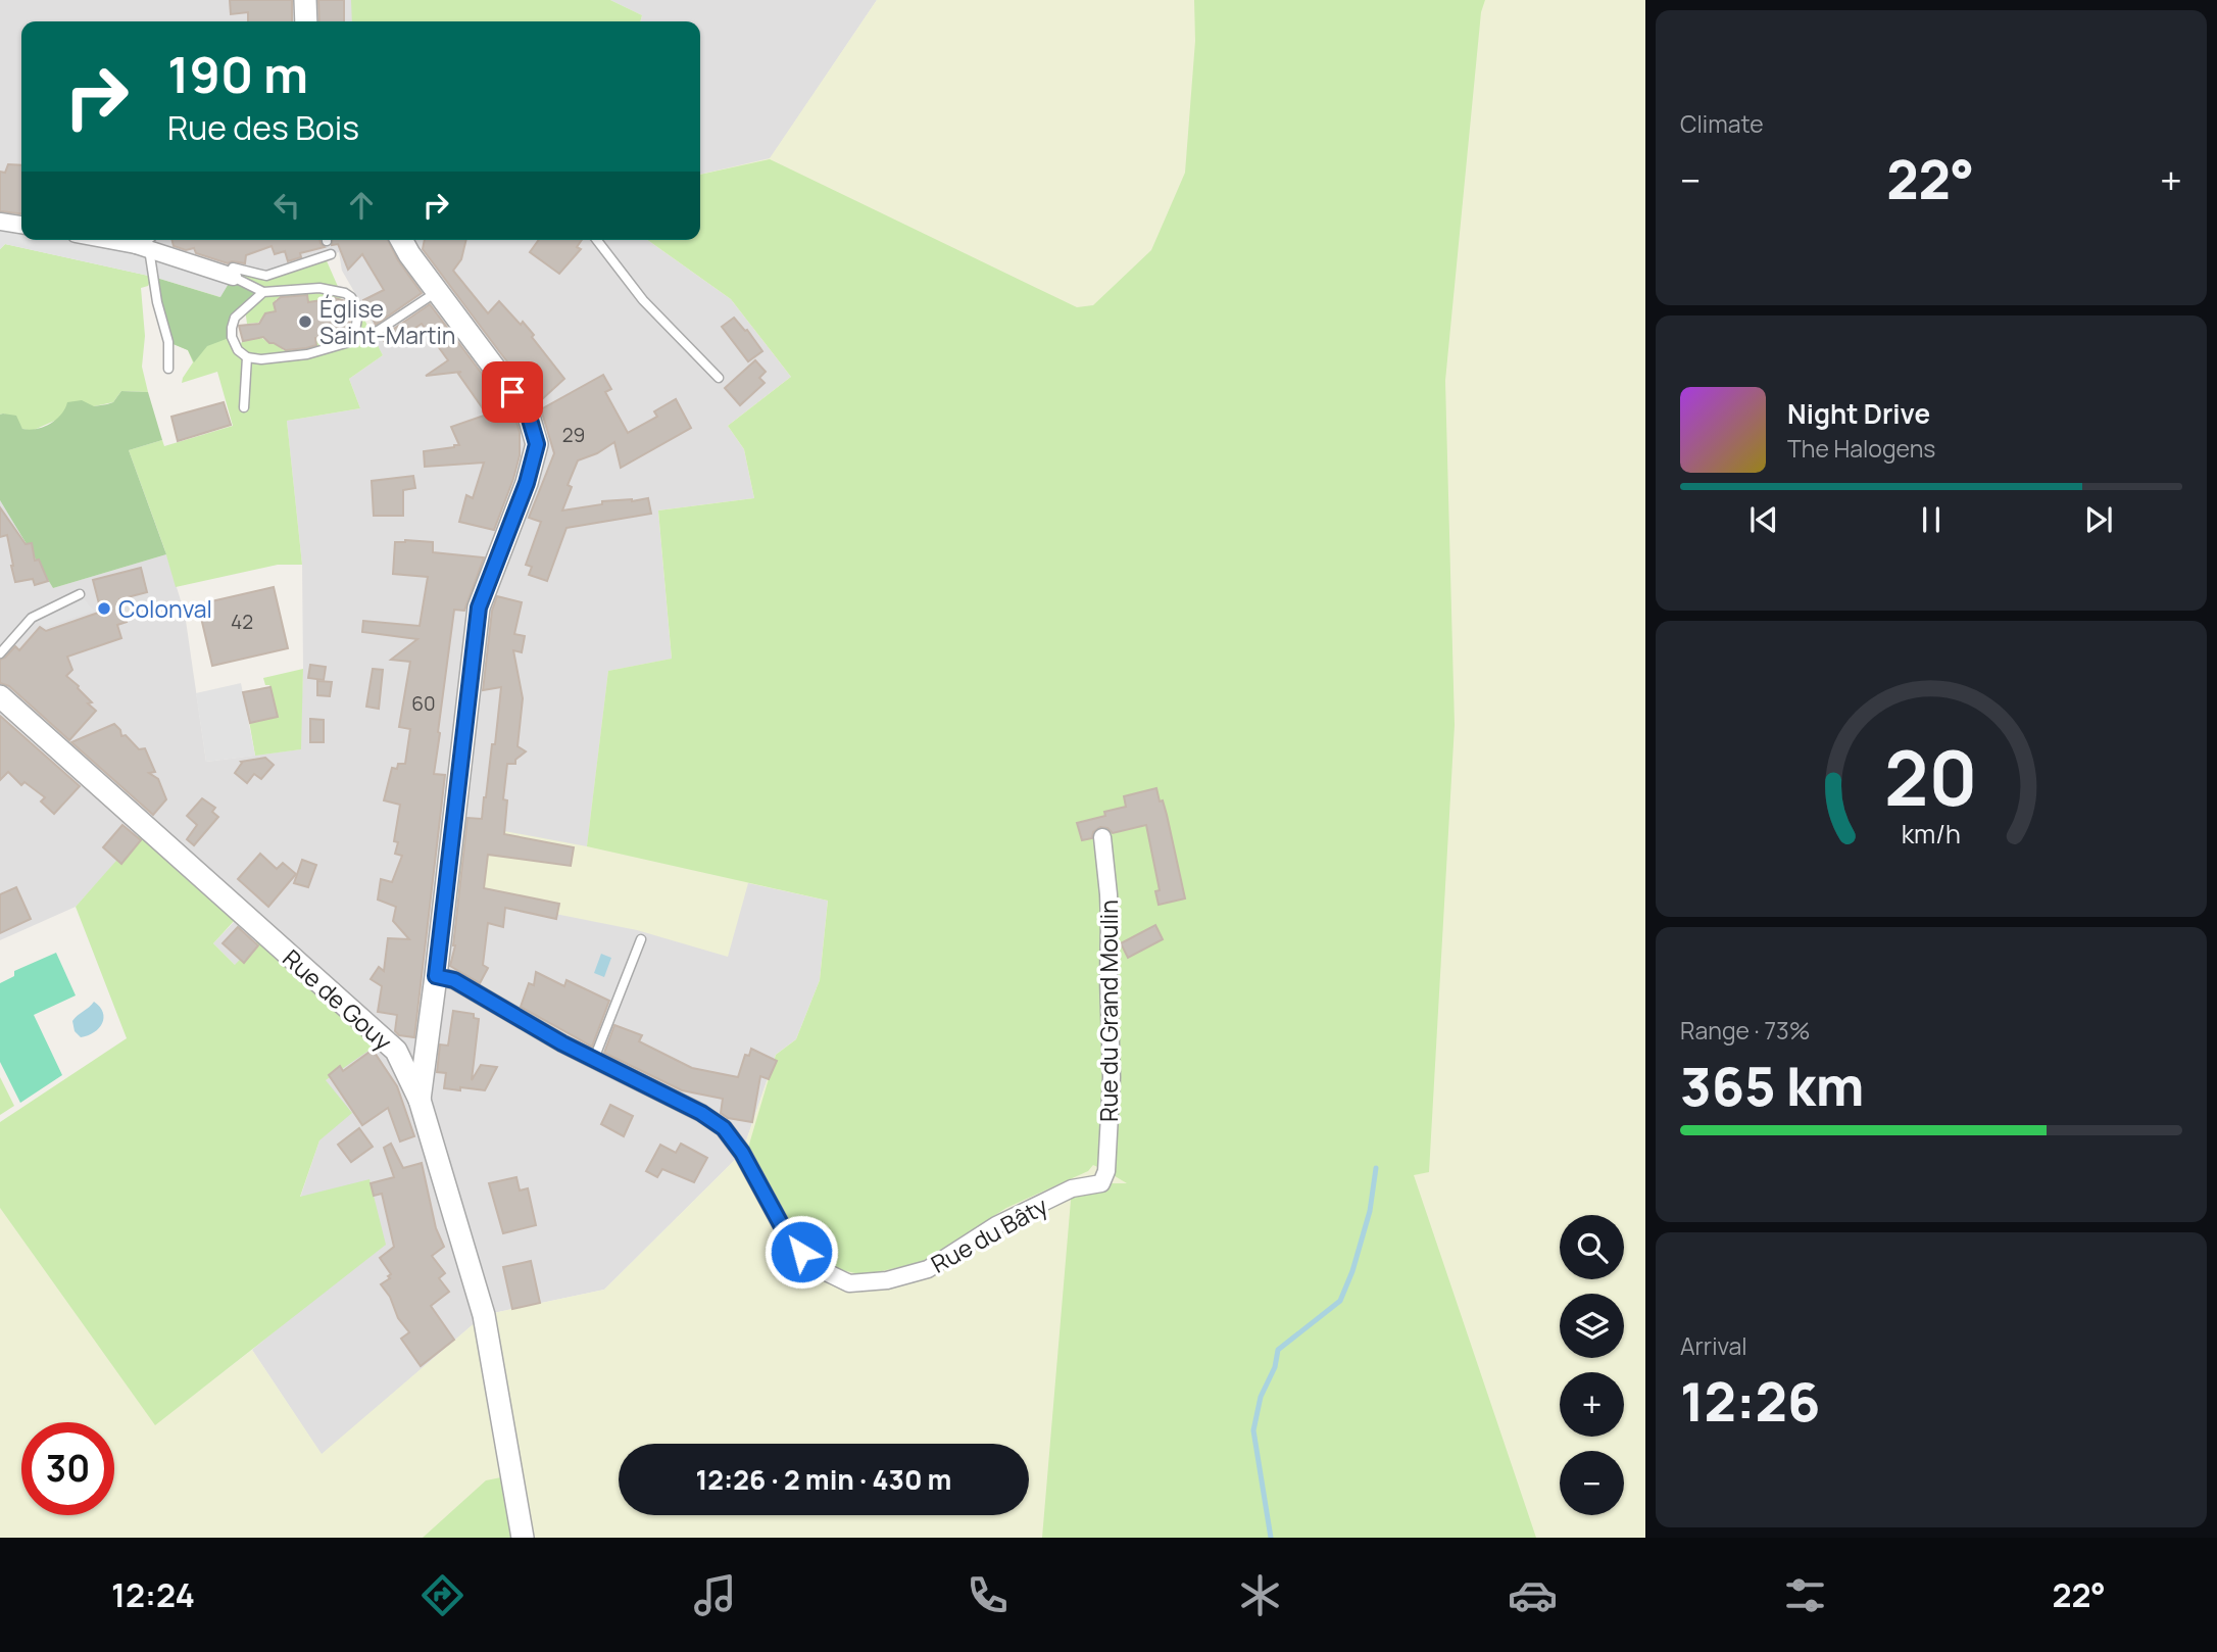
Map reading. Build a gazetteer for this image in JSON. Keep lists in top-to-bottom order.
{
  "streets": {
    "street": ["Rue de Gouy", "Rue du Grand Moulin", "Rue du Bâty"]
  },
  "crossings": [
    ["Rue du Grand Moulin", "Rue du Bâty"]
  ],
  "places": ["Église Saint-Martin", "Colonval"],
  "house_numbers": ["29", "42", "60"],
  "page": {
    "tile": [
      "Climate",
      ["Range · 73%", "365 km"],
      ["Arrival", "12:26"]
    ],
    "turn": ["190 m", "Rue des Bois"],
    "heat": ["−", "22°", "+"],
    "song": ["Night Drive", "The Halogens"],
    "map_buttons": ["+", "−"],
    "limit": "30",
    "trip": "12:26 · 2 min · 430 m",
    "tabs": ["12:24", "22°"],
    "gauge": ["20", "km/h"]
  }
}
